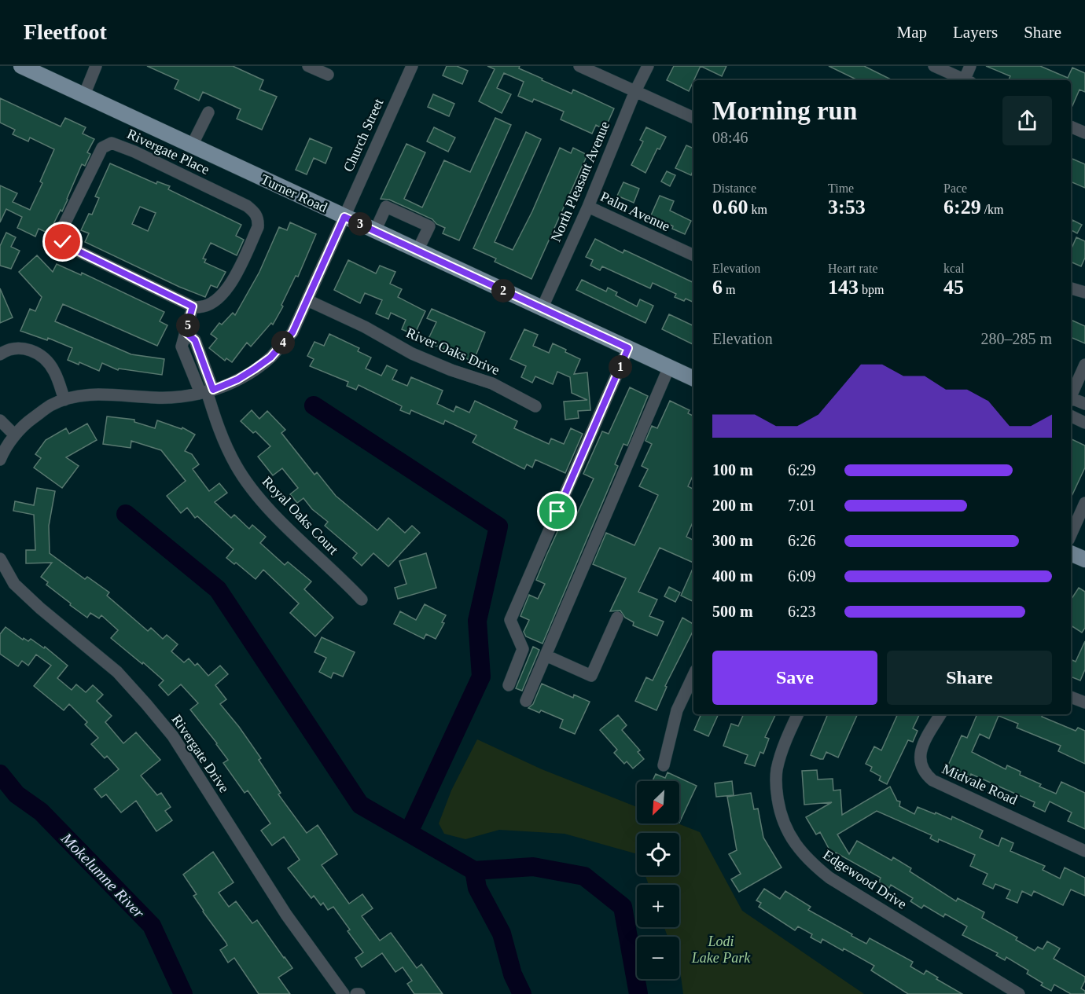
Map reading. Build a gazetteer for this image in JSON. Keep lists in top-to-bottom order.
{
  "streets": {
    "main road": ["Turner Road"],
    "street": [
      "Church Street",
      "Rivergate Place",
      "North Pleasant Avenue",
      "Palm Avenue",
      "River Oaks Drive",
      "Royal Oaks Court",
      "Rivergate Drive",
      "Midvale Road",
      "Edgewood Drive"
    ]
  },
  "crossings": [
    ["Church Street", "Turner Road"],
    ["North Pleasant Avenue", "Turner Road"],
    ["North Pleasant Avenue", "Palm Avenue"]
  ],
  "water": ["Mokelumne River"],
  "parks": ["Lodi Lake Park"],
  "north": "bottom left",
  "page": {
    "header": "Fleetfoot",
    "nav": ["Map", "Layers", "Share"],
    "heading": ["Morning run", "08:46"],
    "stats": [
      ["Distance", "0.60 km"],
      ["Time", "3:53"],
      ["Pace", "6:29 /km"],
      ["Elevation", "6 m"],
      ["Heart rate", "143 bpm"],
      ["kcal", "45"]
    ],
    "pins": [
      "3",
      "2",
      "5",
      "4",
      "1"
    ],
    "chart": ["Elevation", "280–285 m"],
    "list": [
      {
        "name": "100 m",
        "note": "6:29"
      },
      {
        "name": "200 m",
        "note": "7:01"
      },
      {
        "name": "300 m",
        "note": "6:26"
      },
      {
        "name": "400 m",
        "note": "6:09"
      },
      {
        "name": "500 m",
        "note": "6:23"
      }
    ],
    "buttons": ["Save", "Share"],
    "map_buttons": ["+", "−"]
  }
}
